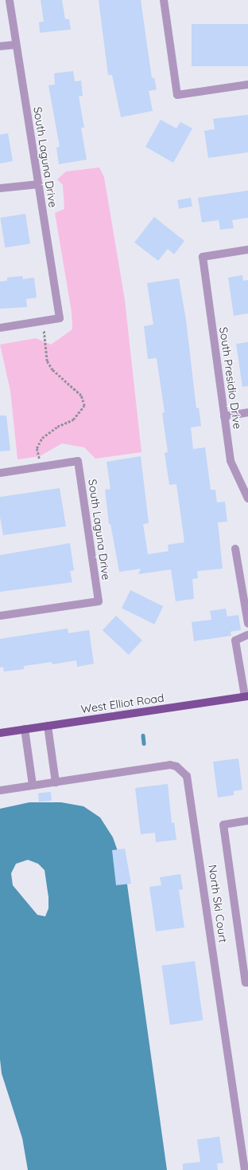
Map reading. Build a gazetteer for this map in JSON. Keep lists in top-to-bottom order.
{
  "streets": {
    "main road": ["West Elliot Road"],
    "street": ["South Laguna Drive", "South Presidio Drive", "North Ski Court"]
  }
}
